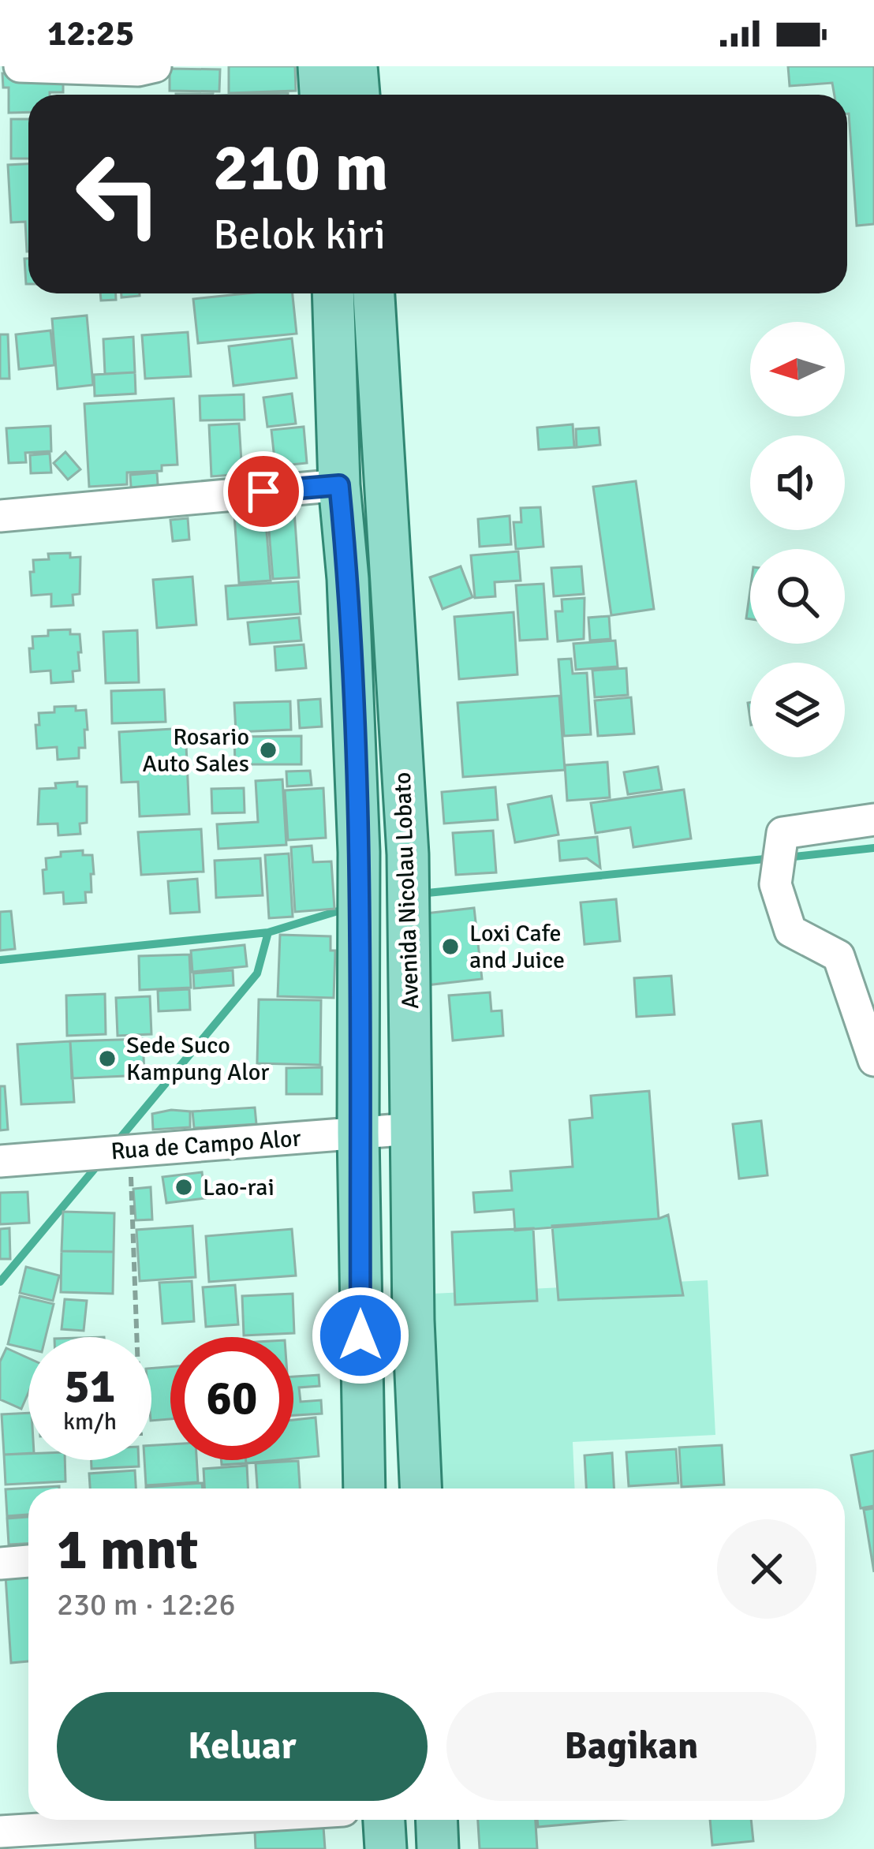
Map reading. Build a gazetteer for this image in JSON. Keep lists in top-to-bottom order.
{
  "streets": {
    "main road": ["Avenida Nicolau Lobato"],
    "street": ["Rua de Campo Alor"]
  },
  "crossings": [
    ["Avenida Nicolau Lobato", "Rua de Campo Alor"]
  ],
  "places": [
    "Rosario Auto Sales",
    "Loxi Cafe and Juice",
    "Sede Suco Kampung Alor",
    "Lao-rai"
  ],
  "north": "left",
  "page": {
    "status": "12:25",
    "turn": ["210 m", "Belok kiri"],
    "speed": "51 km/h",
    "limit": "60",
    "heading": ["1 mnt", "230 m · 12:26"],
    "buttons": ["Keluar", "Bagikan"]
  }
}
